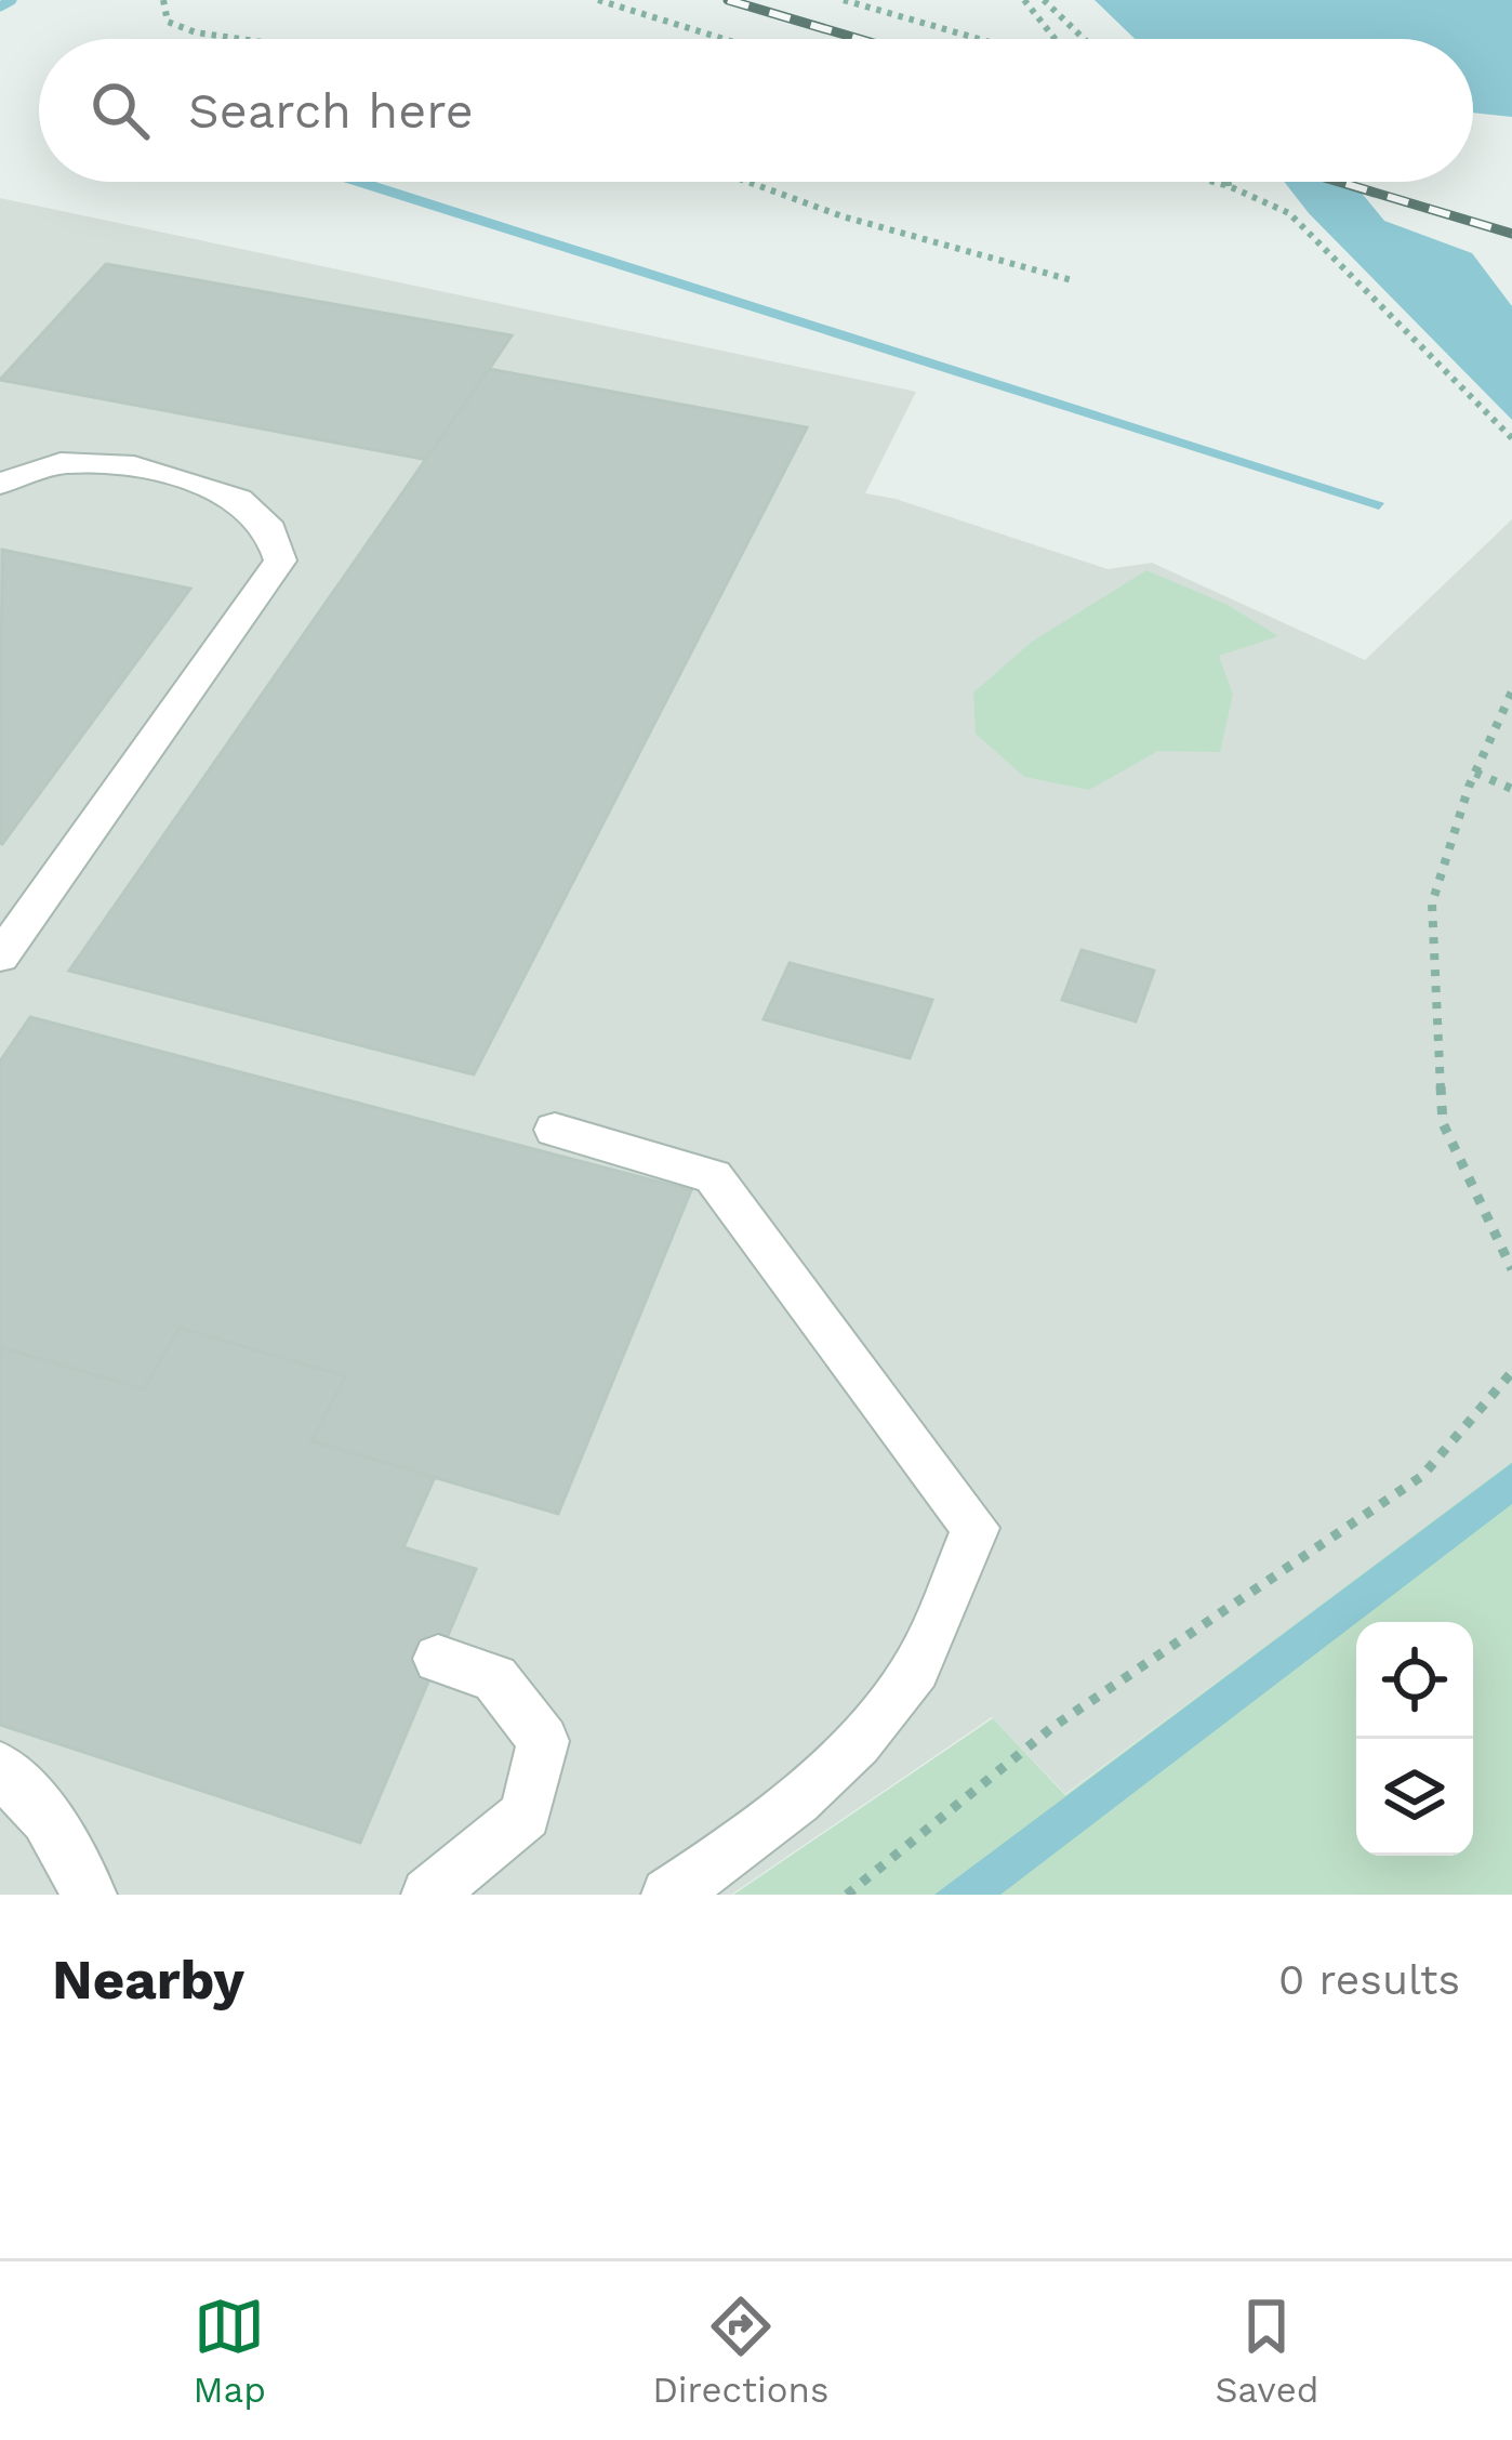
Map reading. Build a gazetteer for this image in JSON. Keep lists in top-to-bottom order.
{
  "page": {
    "search": "Search here",
    "heading": ["Nearby", "0 results"],
    "nav": ["Map", "Directions", "Saved"]
  }
}
